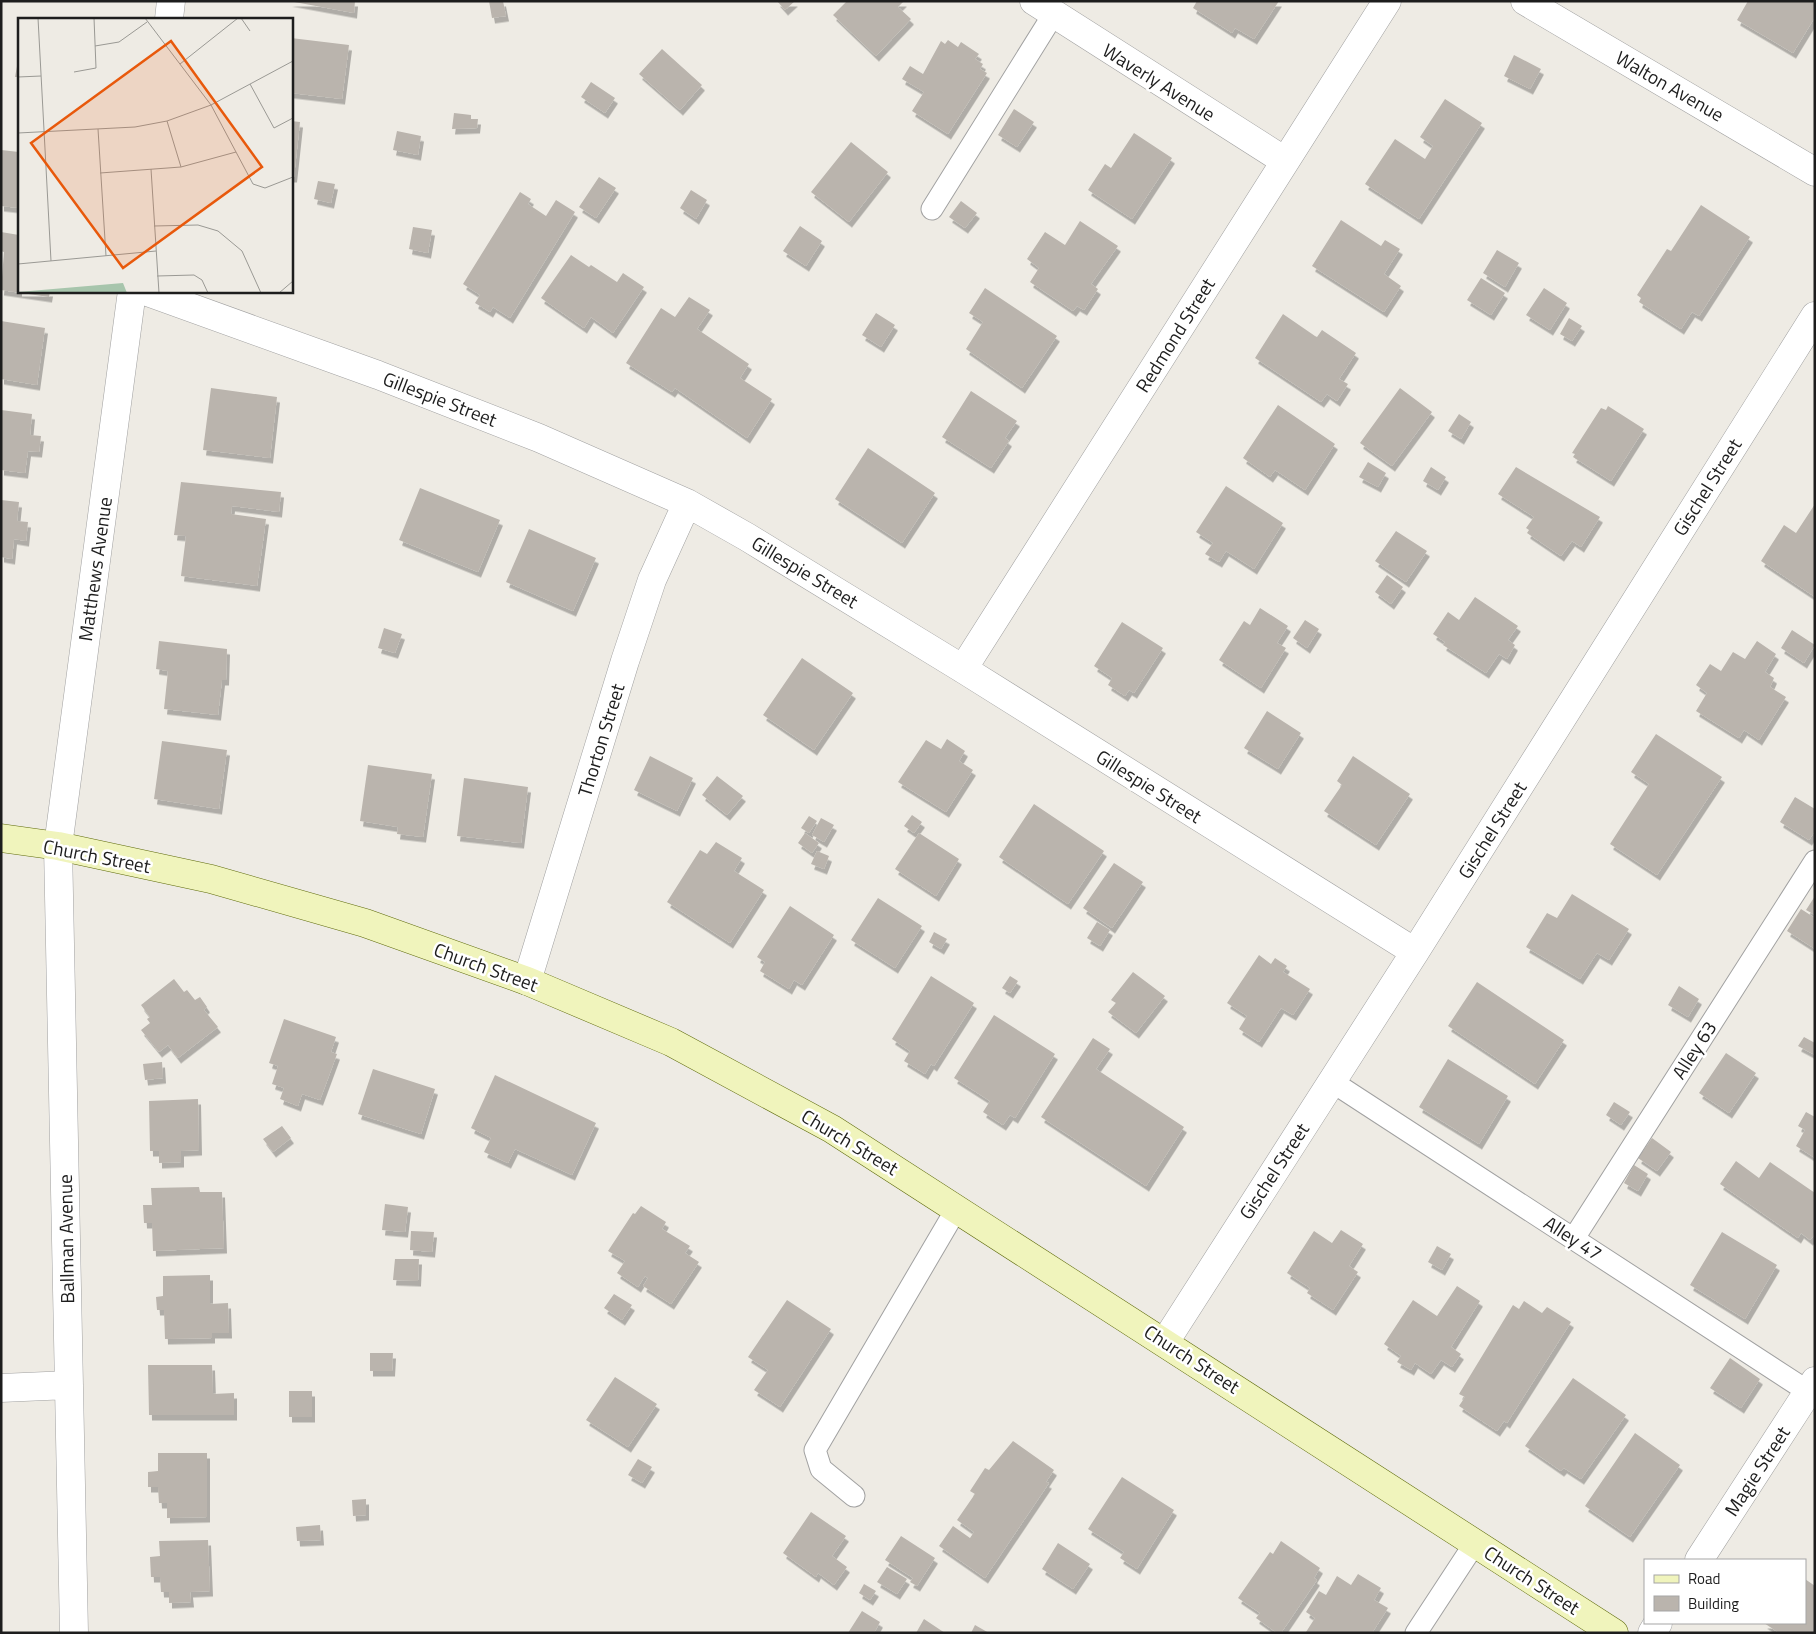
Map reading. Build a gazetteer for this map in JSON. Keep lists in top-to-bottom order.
{
  "streets": {
    "main road": ["Church Street"],
    "street": [
      "Waverly Avenue",
      "Walton Avenue",
      "Redmond Street",
      "Gillespie Street",
      "Gischel Street",
      "Matthews Avenue",
      "Thorton Street",
      "Ballman Avenue",
      "Magie Street"
    ],
    "lane": ["Alley 63", "Alley 47"]
  },
  "crossings": [
    ["Waverly Avenue", "Redmond Street"],
    ["Redmond Street", "Gillespie Street"],
    ["Gillespie Street", "Gischel Street"],
    ["Gillespie Street", "Thorton Street"],
    ["Gischel Street", "Church Street"],
    ["Gischel Street", "Alley 47"],
    ["Matthews Avenue", "Church Street"],
    ["Matthews Avenue", "Ballman Avenue"],
    ["Thorton Street", "Church Street"],
    ["Church Street", "Ballman Avenue"],
    ["Alley 63", "Alley 47"],
    ["Alley 47", "Magie Street"]
  ],
  "legend": ["Road", "Building"]
}
